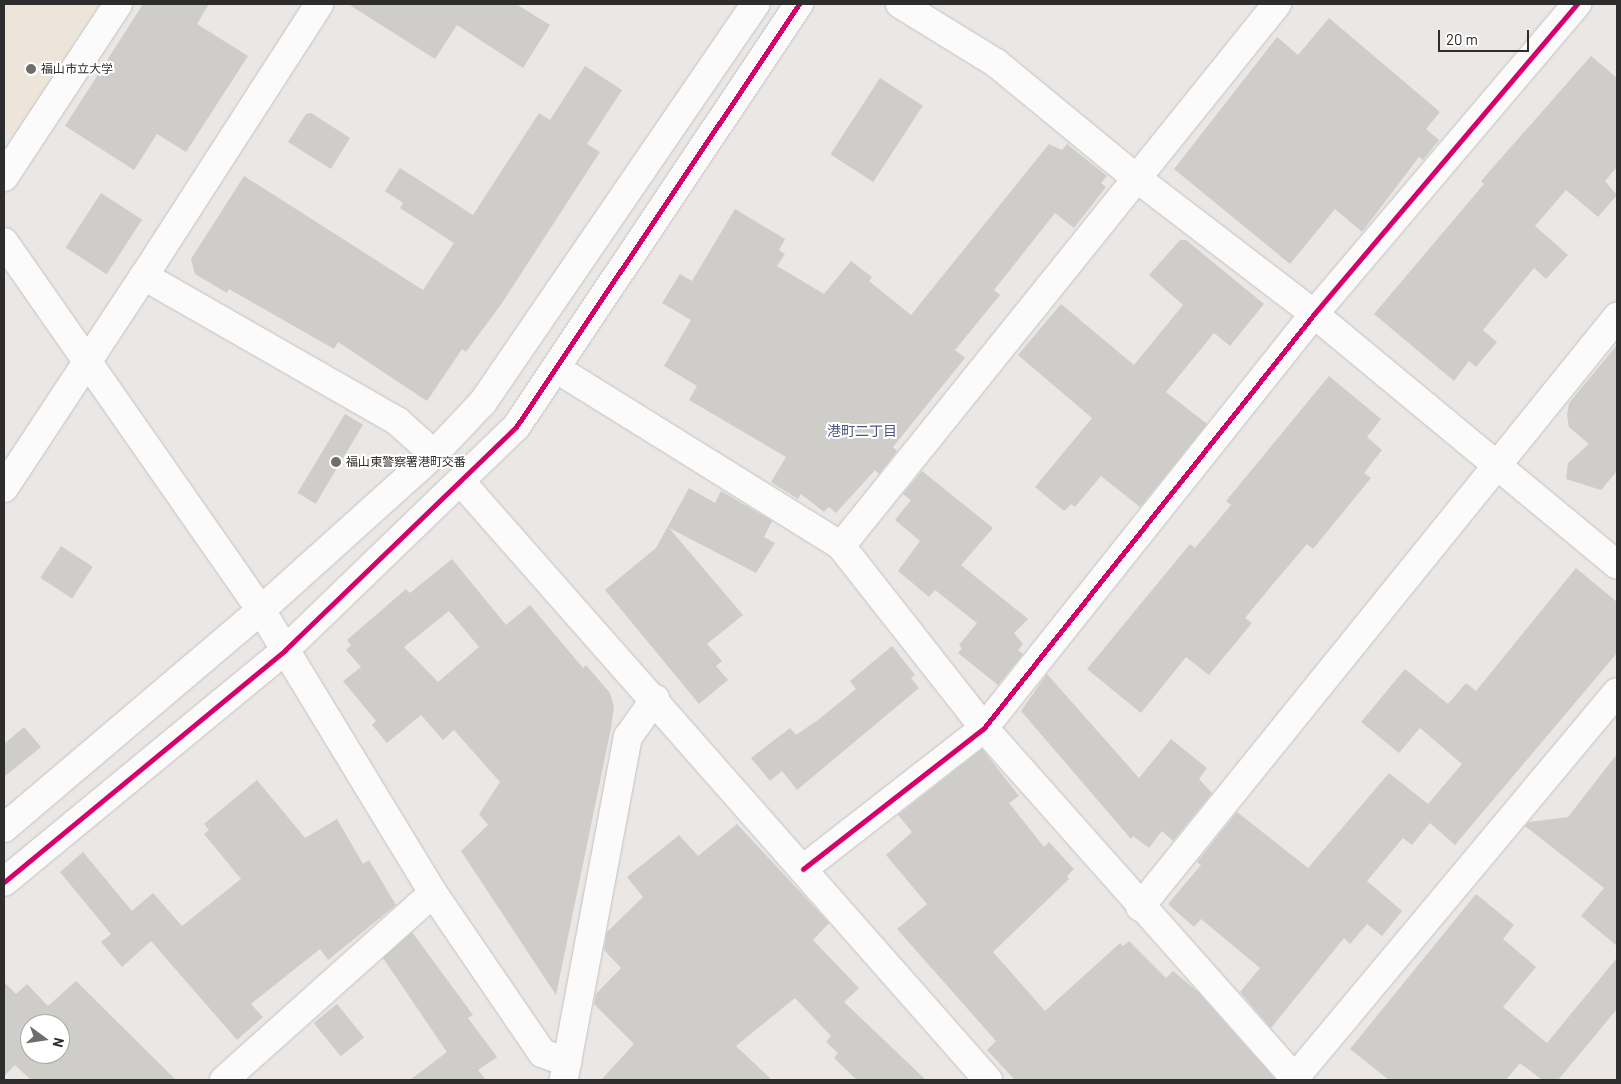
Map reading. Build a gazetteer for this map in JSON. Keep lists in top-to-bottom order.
{
  "districts": ["港町二丁目"],
  "places": ["福山市立大学", "福山東警察署港町交番"],
  "scale_bar": "20 m",
  "north": "right"
}
